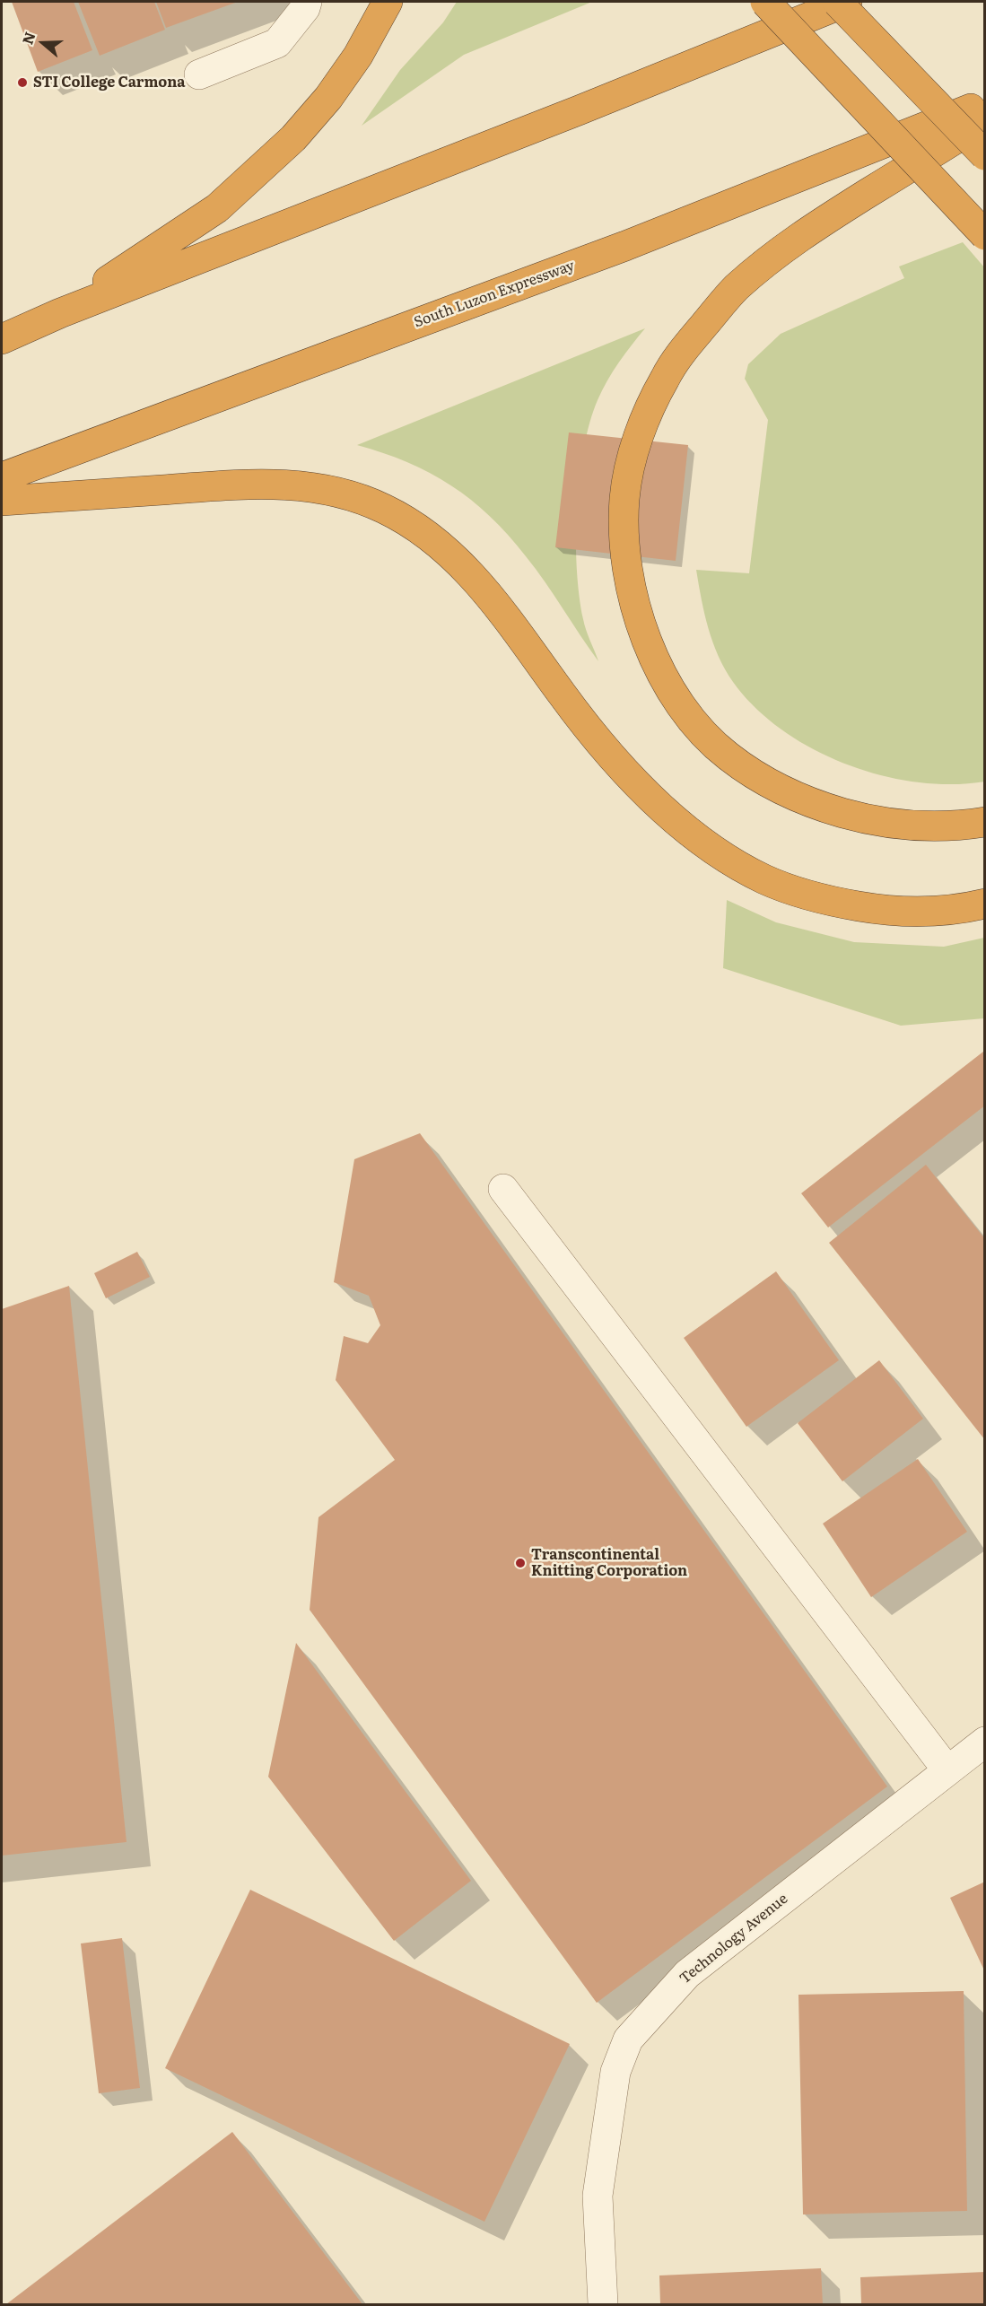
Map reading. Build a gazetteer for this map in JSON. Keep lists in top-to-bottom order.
{
  "streets": {
    "highway": ["South Luzon Expressway"],
    "street": ["Technology Avenue"]
  },
  "places": ["STI College Carmona", "Transcontinental Knitting Corporation"],
  "north": "left"
}
